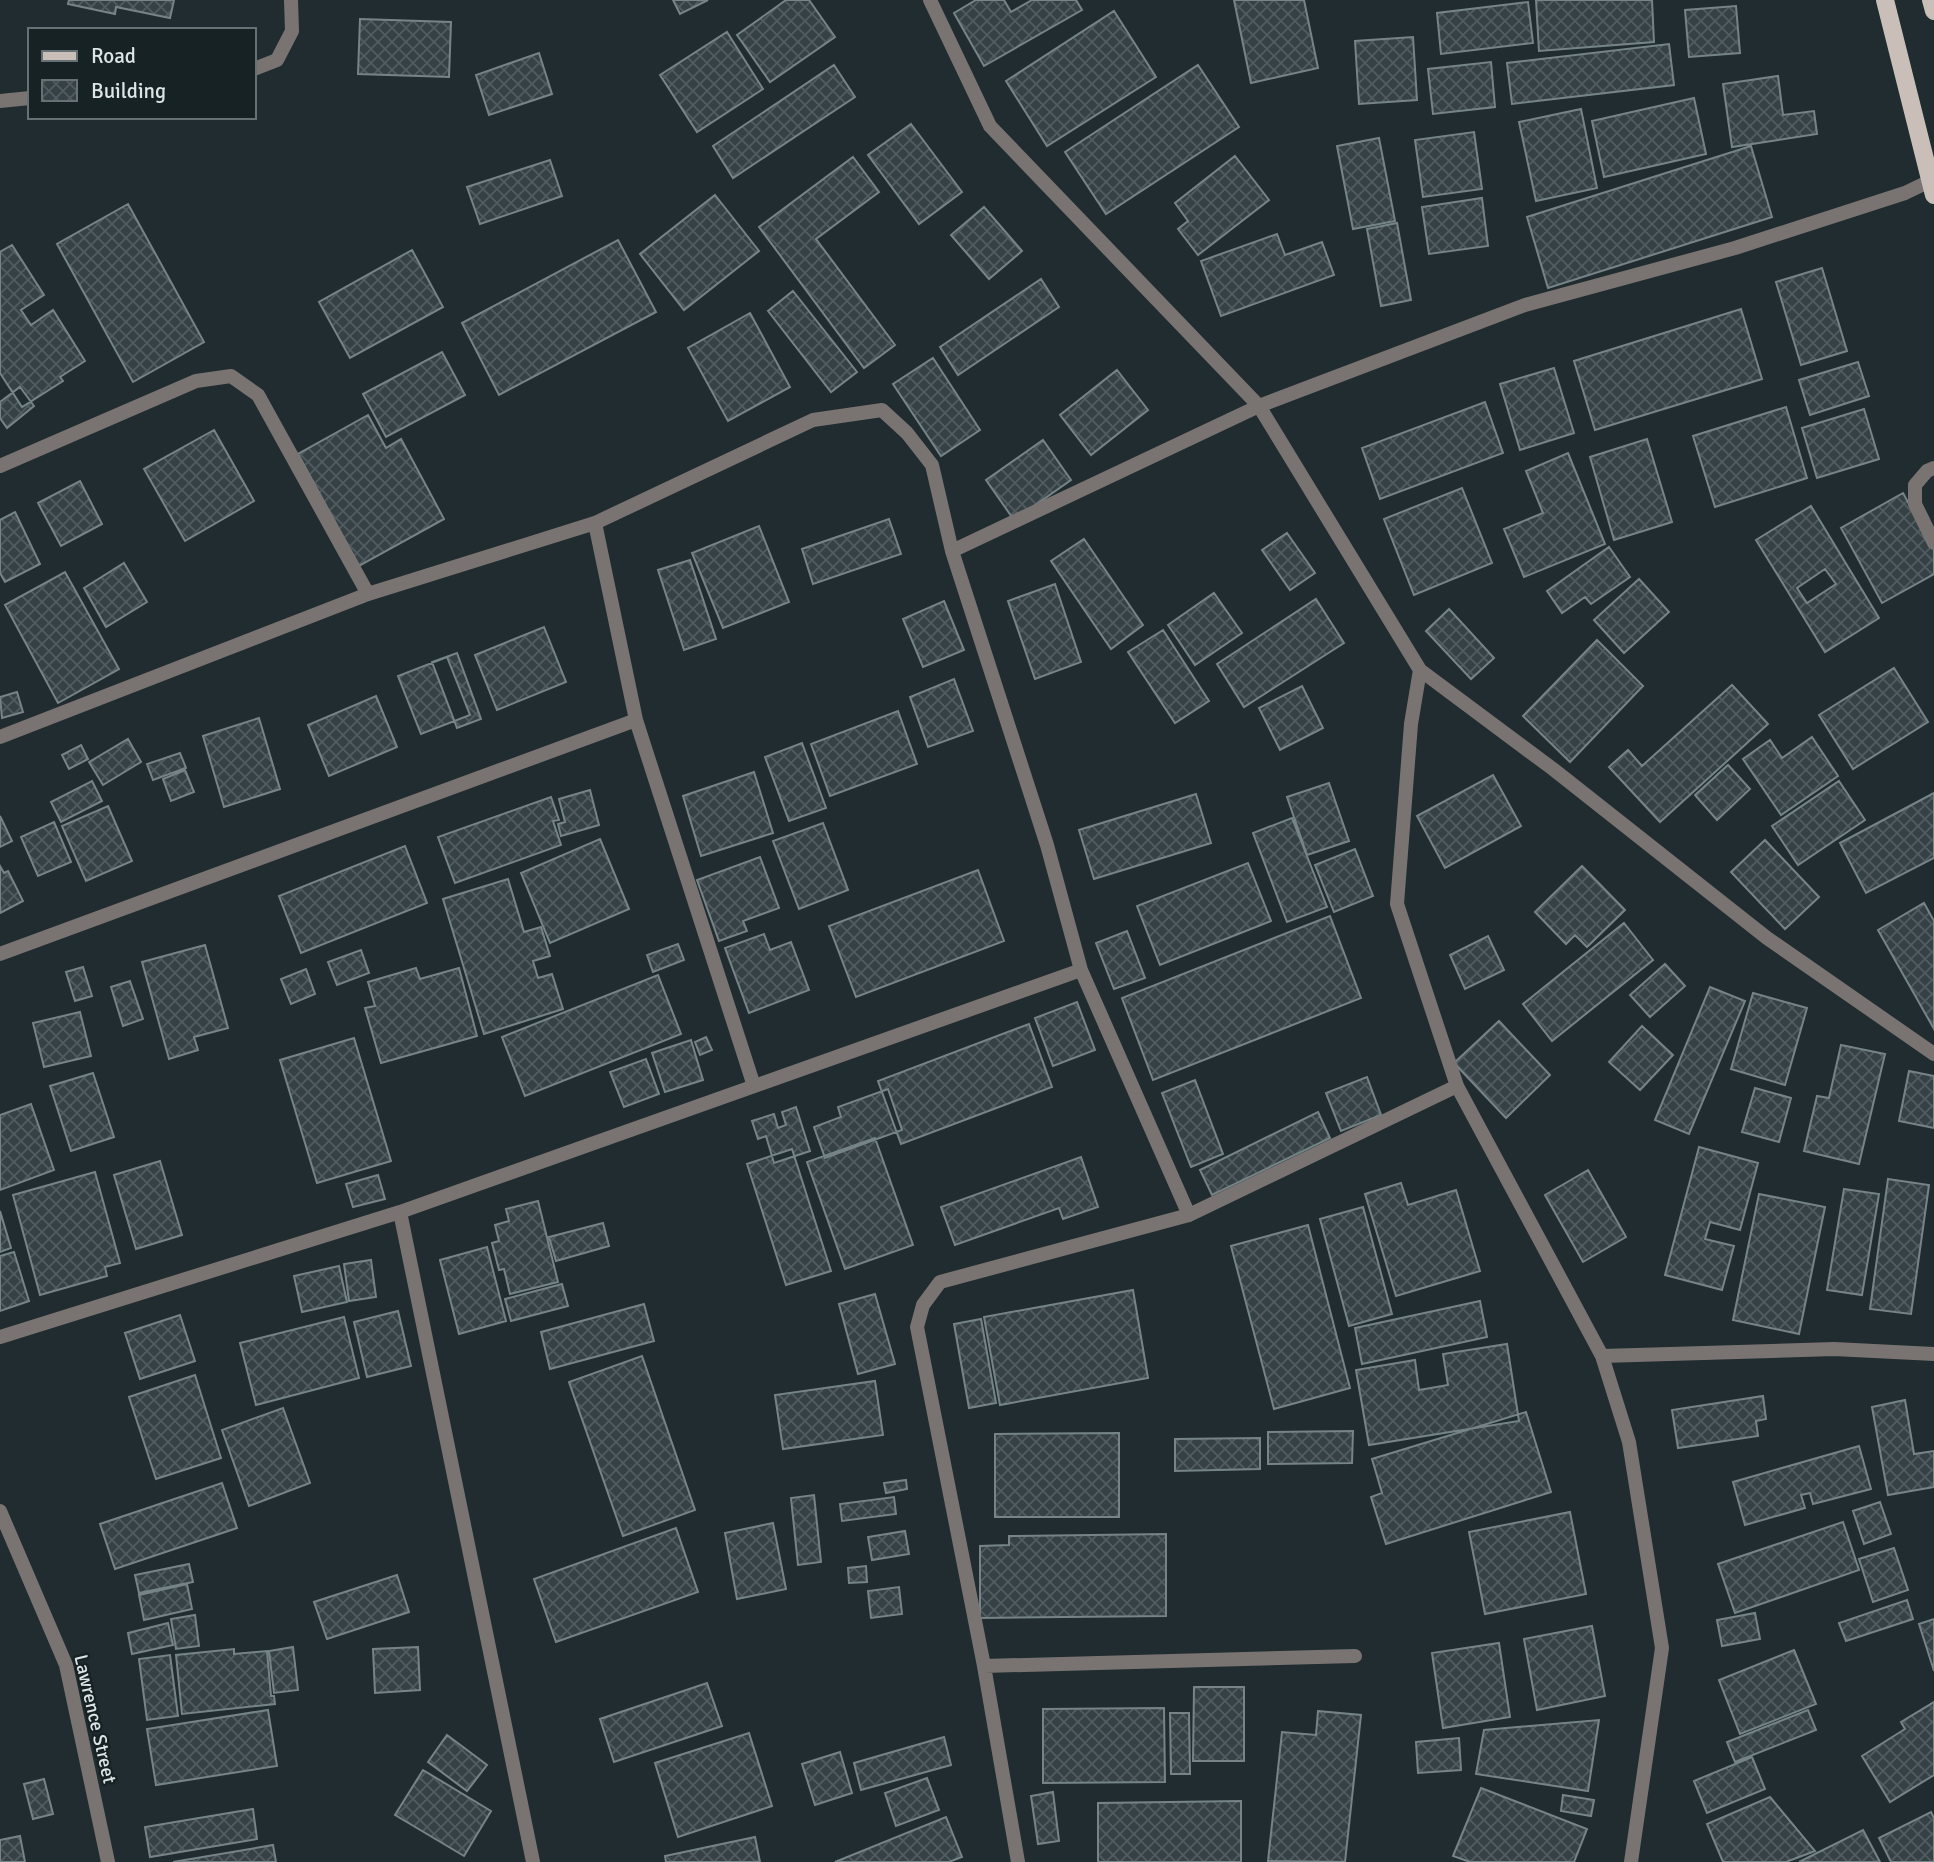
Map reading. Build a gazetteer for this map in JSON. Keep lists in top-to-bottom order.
{
  "streets": {
    "street": ["Lawrence Street"]
  },
  "legend": ["Road", "Building"]
}
